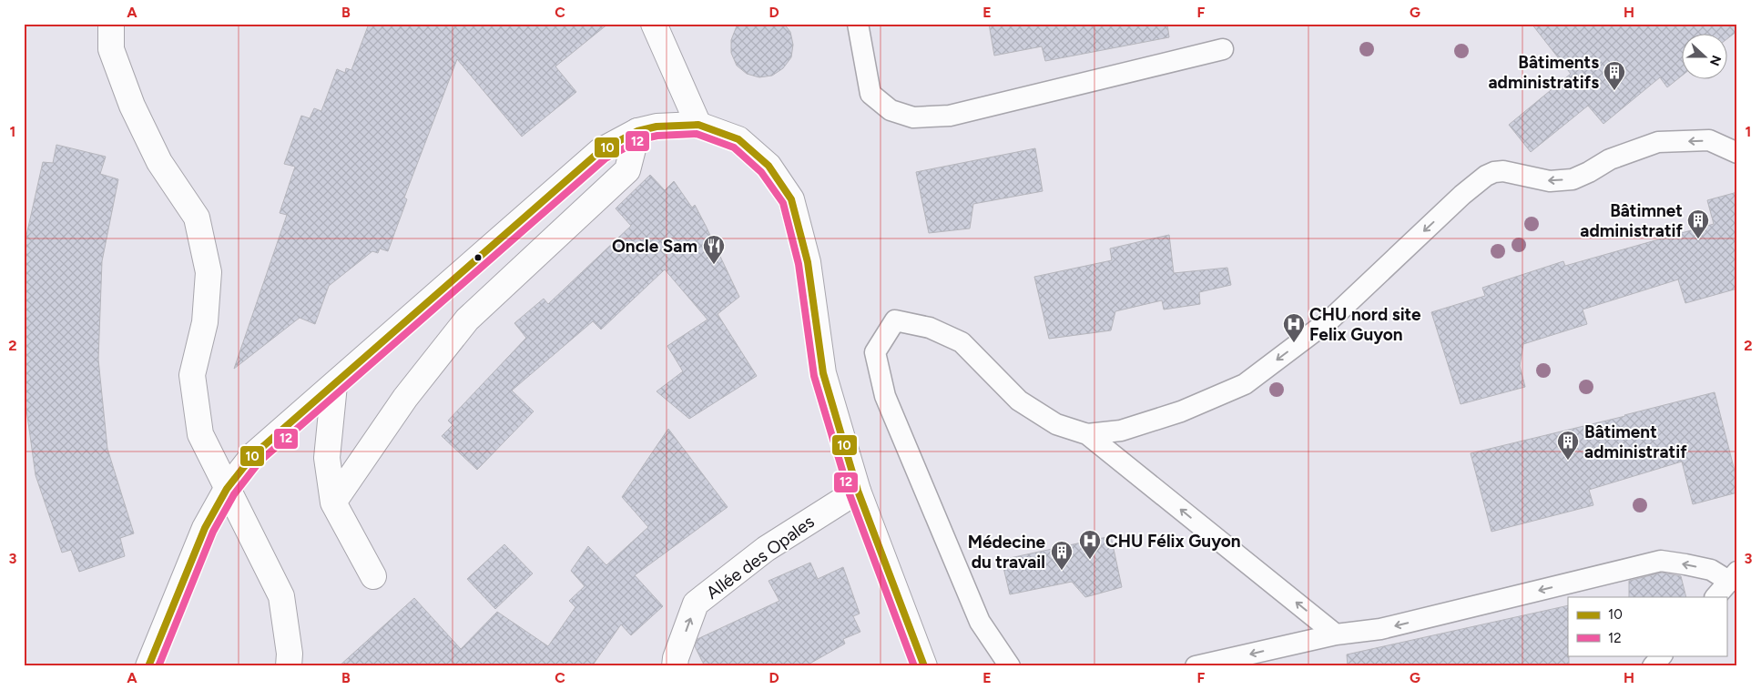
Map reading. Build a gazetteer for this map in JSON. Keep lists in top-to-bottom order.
{
  "streets": {
    "street": ["Allée des Opales"]
  },
  "one_way": ["Allée des Opales"],
  "places": {
    "building": [
      "Bâtiments administratifs",
      "Bâtimnet administratif",
      "Bâtiment administratif",
      "Médecine du travail"
    ],
    "restaurant": ["Oncle Sam"],
    "hospital": ["CHU nord site Felix Guyon", "CHU Félix Guyon"]
  },
  "lines": ["transit line 10", "transit line 12"],
  "legend": ["10", "12"],
  "north": "right",
  "grid": {
    "columns": [
      "A",
      "B",
      "C",
      "D",
      "E",
      "F",
      "G",
      "H"
    ],
    "rows": ["1", "2", "3"]
  }
}
